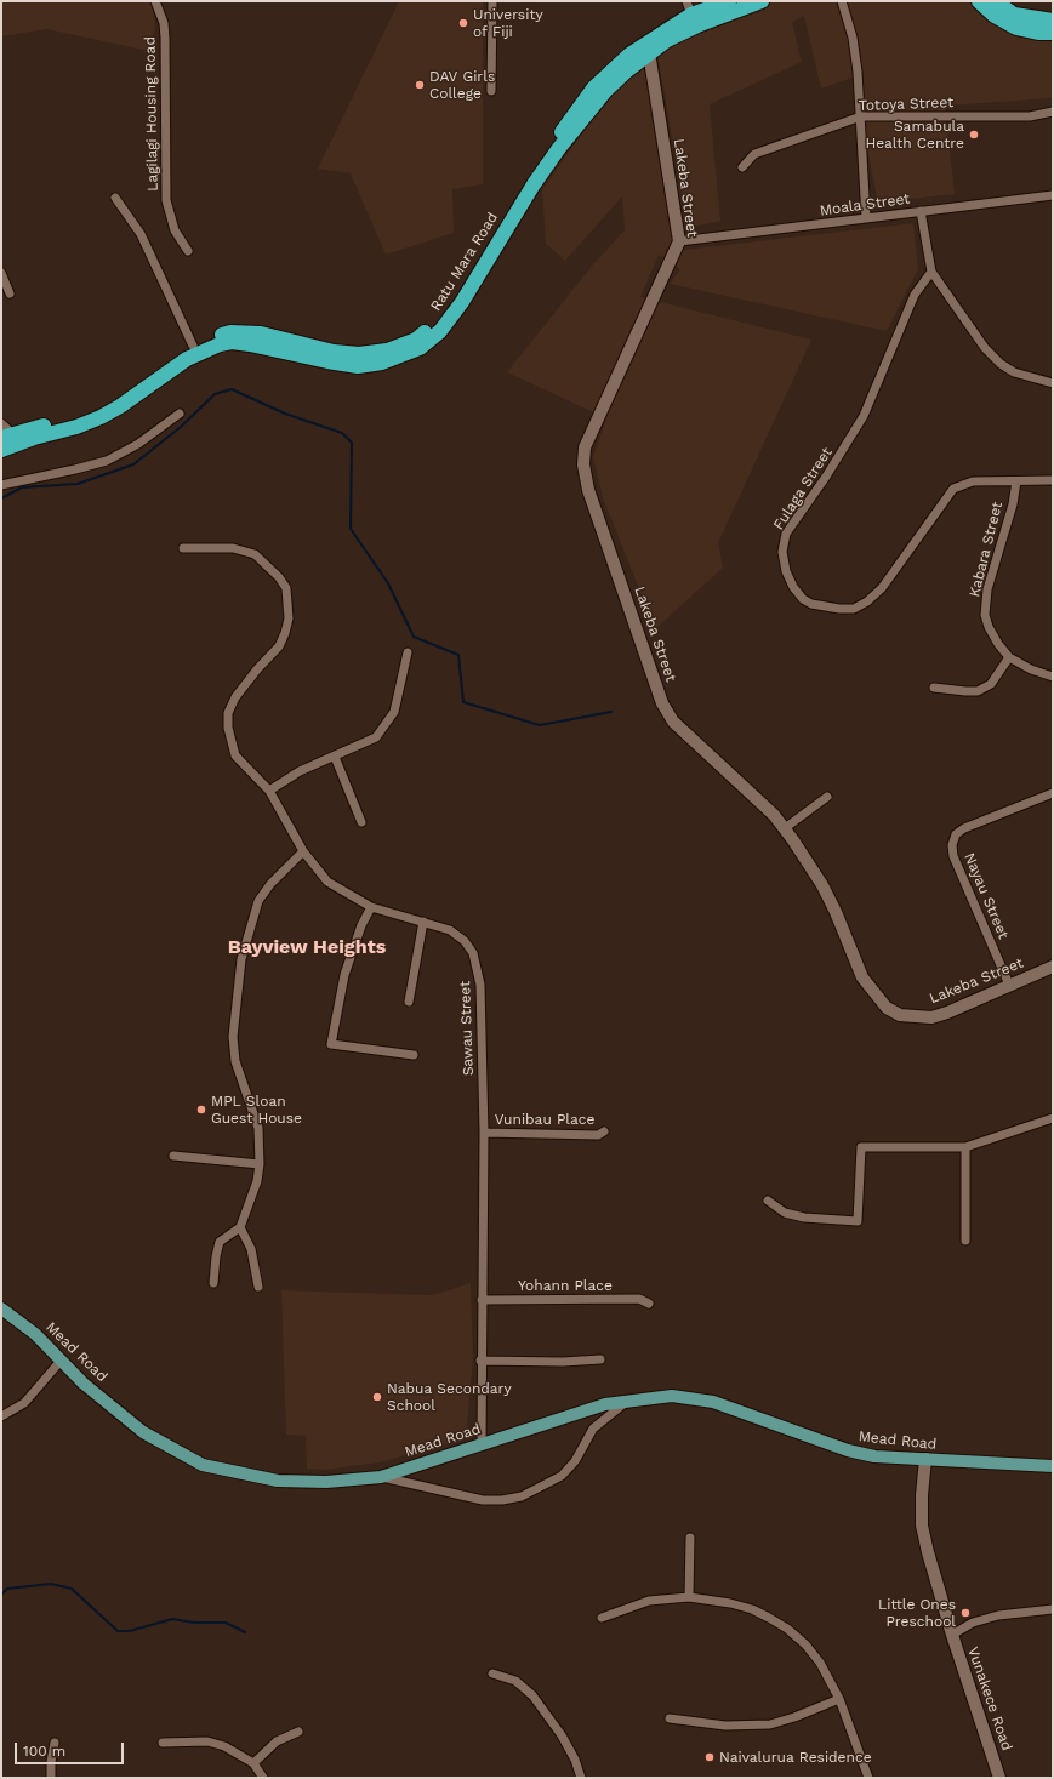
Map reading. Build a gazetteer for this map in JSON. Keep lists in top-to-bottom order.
{
  "streets": {
    "highway": ["Ratu Mara Road"],
    "main road": ["Lakeba Street", "Mead Road", "Vunakece Road"],
    "street": [
      "Totoya Street",
      "Lagilagi Housing Road",
      "Moala Street",
      "Fulaga Street",
      "Kabara Street",
      "Nayau Street",
      "Sawau Street",
      "Vunibau Place",
      "Yohann Place"
    ]
  },
  "crossings": [
    ["Lakeba Street", "Moala Street"],
    ["Lakeba Street", "Ratu Mara Road"],
    ["Lakeba Street", "Nayau Street"],
    ["Fulaga Street", "Kabara Street"],
    ["Sawau Street", "Vunibau Place"],
    ["Sawau Street", "Yohann Place"],
    ["Sawau Street", "Mead Road"],
    ["Mead Road", "Vunakece Road"]
  ],
  "districts": ["Bayview Heights"],
  "places": [
    "University of Fiji",
    "DAV Girls College",
    "Samabula Health Centre",
    "MPL Sloan Guest House",
    "Nabua Secondary School",
    "Little Ones Preschool",
    "Naivalurua Residence"
  ],
  "scale_bar": "100 m"
}
